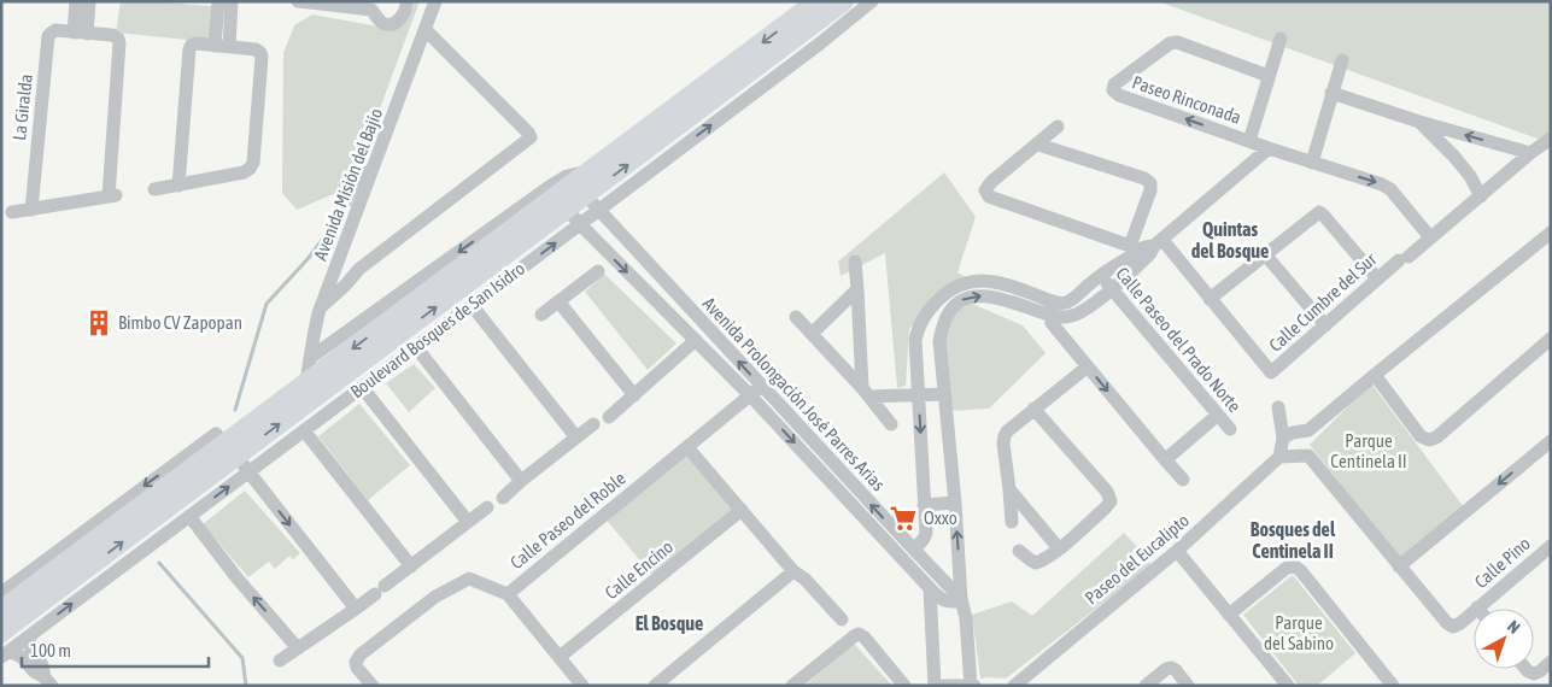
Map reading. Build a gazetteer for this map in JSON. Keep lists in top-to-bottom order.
{
  "streets": {
    "main road": ["Boulevard Bosques de San Isidro"],
    "street": [
      "Paseo Rinconada",
      "La Giralda",
      "Avenida Misión del Bajío",
      "Calle Cumbre del Sur",
      "Calle Paseo del Prado Norte",
      "Avenida Prolongación José Parres Arias",
      "Calle Paseo del Roble",
      "Paseo del Eucalipto",
      "Calle Pino",
      "Calle Encino"
    ]
  },
  "crossings": [
    ["Paseo Rinconada", "Calle Cumbre del Sur"],
    ["Avenida Misión del Bajío", "Boulevard Bosques de San Isidro"],
    ["Boulevard Bosques de San Isidro", "Avenida Prolongación José Parres Arias"],
    ["Avenida Prolongación José Parres Arias", "Calle Paseo del Roble"],
    ["Calle Paseo del Roble", "Calle Encino"]
  ],
  "districts": ["Quintas del Bosque", "Bosques del Centinela II", "El Bosque"],
  "parks": ["Parque Centinela II", "Parque del Sabino"],
  "places": {
    "building": ["Bimbo CV Zapopan"],
    "supermarket": ["Oxxo"]
  },
  "scale_bar": "100 m",
  "north": "top right"
}
